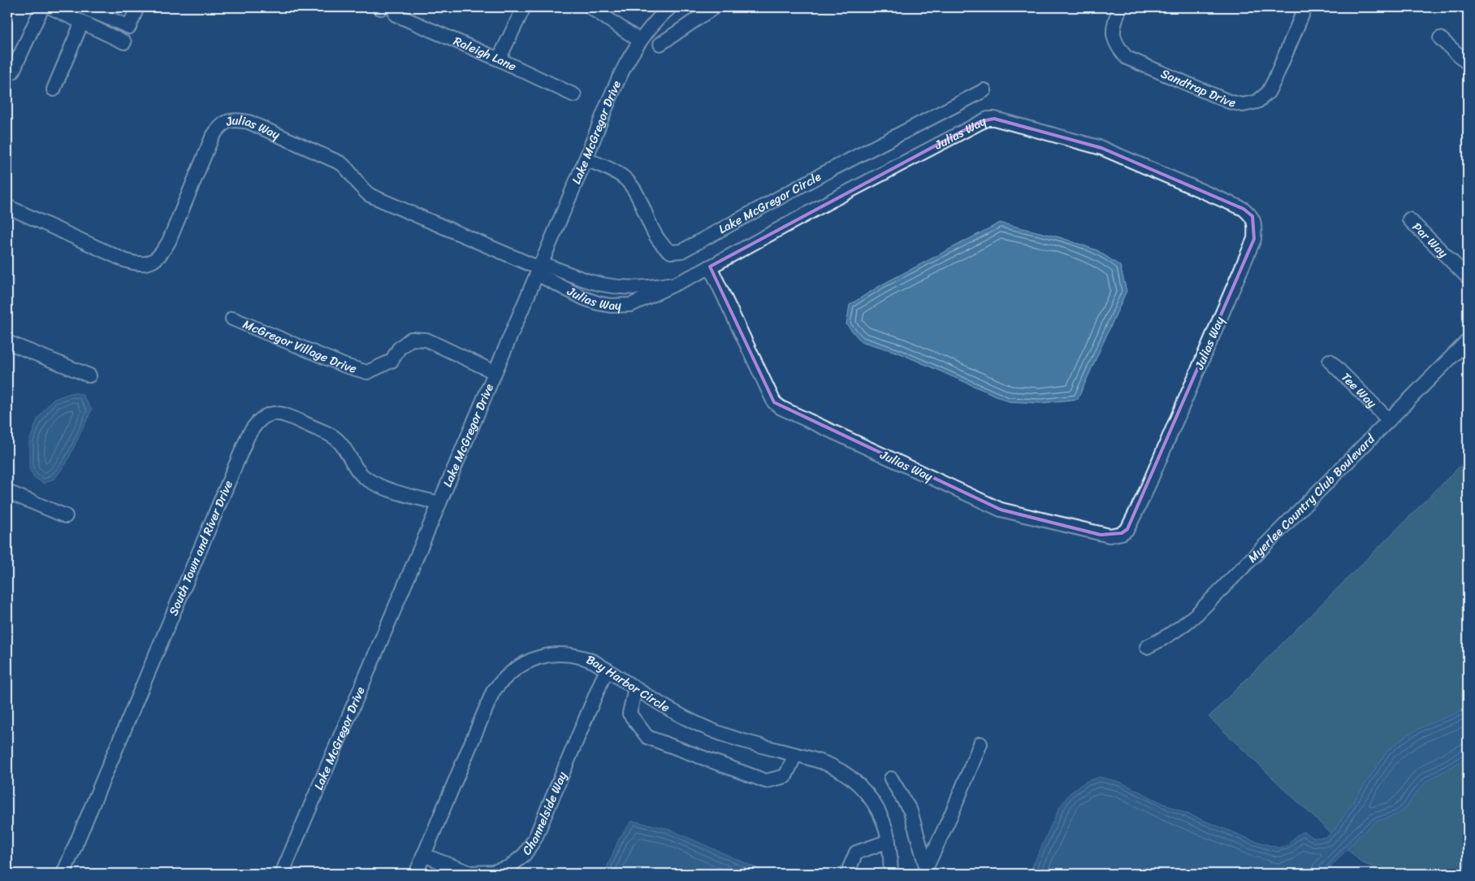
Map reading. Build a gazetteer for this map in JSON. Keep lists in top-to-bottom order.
{
  "streets": {
    "street": [
      "Raleigh Lane",
      "Sandtrap Drive",
      "Julias Way",
      "Lake McGregor Drive",
      "Lake McGregor Circle",
      "Par Way",
      "McGregor Village Drive",
      "Tee Way",
      "Myerlee Country Club Boulevard",
      "South Town and River Drive",
      "Bay Harbor Circle",
      "Channelside Way"
    ]
  },
  "crossings": [
    ["Julias Way", "Lake McGregor Drive"],
    ["Lake McGregor Drive", "Lake McGregor Circle"],
    ["Lake McGregor Drive", "McGregor Village Drive"],
    ["Lake McGregor Drive", "South Town and River Drive"],
    ["Tee Way", "Myerlee Country Club Boulevard"],
    ["Bay Harbor Circle", "Channelside Way"]
  ]
}
